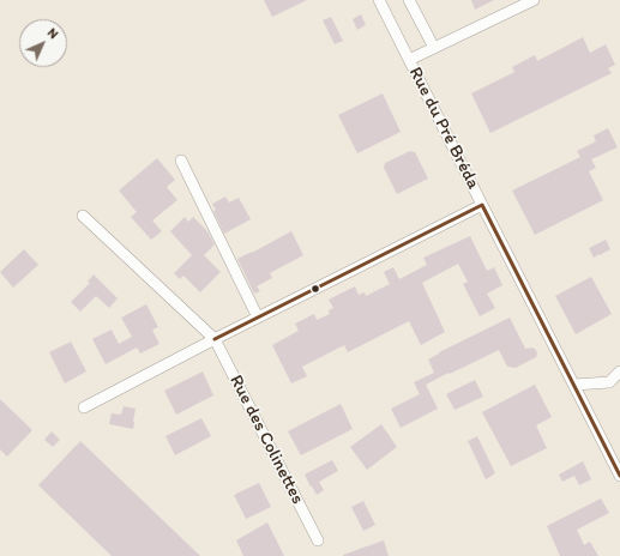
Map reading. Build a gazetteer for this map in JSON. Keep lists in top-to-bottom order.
{
  "streets": {
    "street": ["Rue du Pré Bréda", "Rue des Colinettes"]
  },
  "north": "top right"
}
